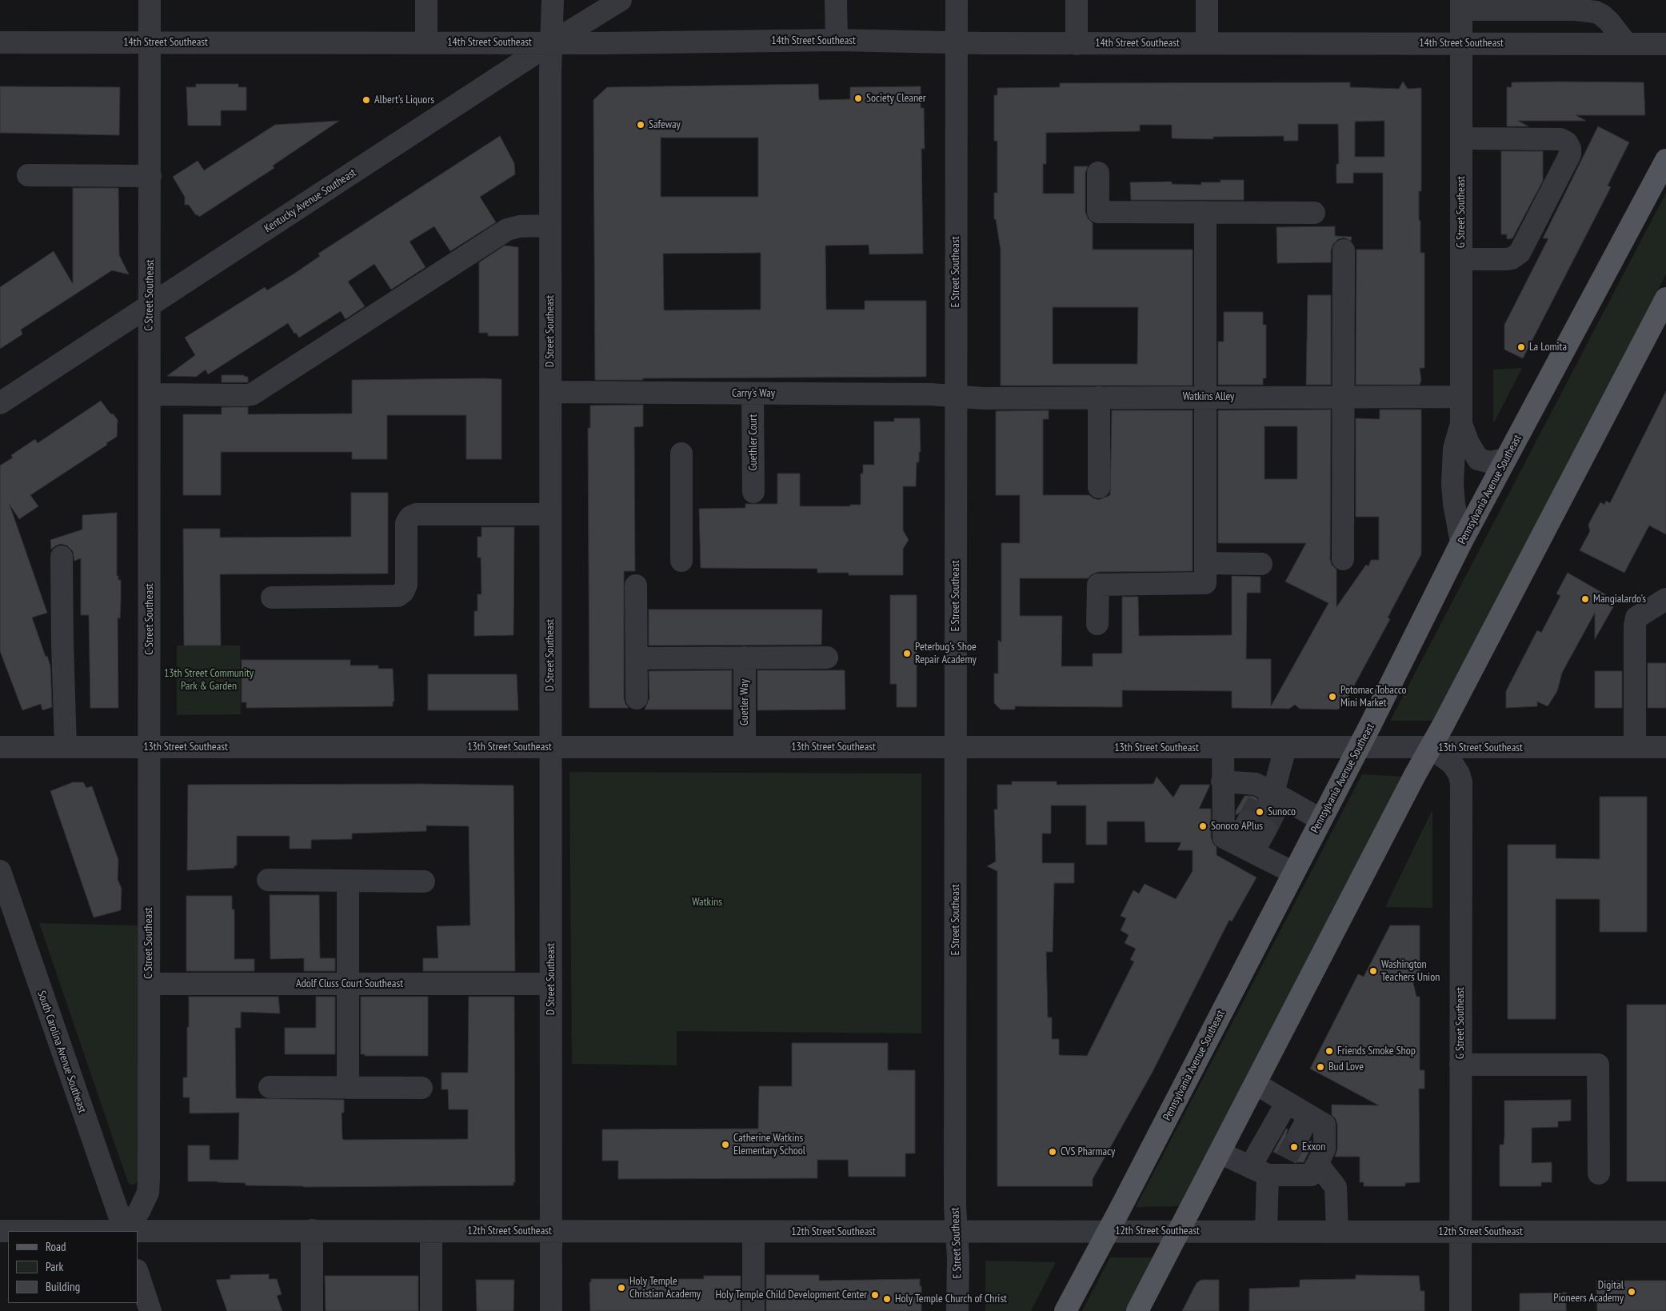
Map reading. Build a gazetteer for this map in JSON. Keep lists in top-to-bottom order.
{
  "streets": {
    "main road": ["Pennsylvania Avenue Southeast"],
    "street": [
      "14th Street Southeast",
      "Kentucky Avenue Southeast",
      "G Street Southeast",
      "E Street Southeast",
      "C Street Southeast",
      "D Street Southeast",
      "Carry's Way",
      "Watkins Alley",
      "Guethler Court",
      "Guetler Way",
      "13th Street Southeast",
      "Adolf Cluss Court Southeast",
      "South Carolina Avenue Southeast",
      "12th Street Southeast"
    ]
  },
  "crossings": [
    ["14th Street Southeast", "Kentucky Avenue Southeast"],
    ["14th Street Southeast", "G Street Southeast"],
    ["14th Street Southeast", "E Street Southeast"],
    ["14th Street Southeast", "C Street Southeast"],
    ["14th Street Southeast", "D Street Southeast"],
    ["Kentucky Avenue Southeast", "C Street Southeast"],
    ["Kentucky Avenue Southeast", "D Street Southeast"],
    ["G Street Southeast", "Watkins Alley"],
    ["G Street Southeast", "Pennsylvania Avenue Southeast"],
    ["G Street Southeast", "13th Street Southeast"],
    ["G Street Southeast", "12th Street Southeast"],
    ["E Street Southeast", "Carry's Way"],
    ["E Street Southeast", "Watkins Alley"],
    ["E Street Southeast", "13th Street Southeast"],
    ["E Street Southeast", "12th Street Southeast"],
    ["C Street Southeast", "13th Street Southeast"],
    ["C Street Southeast", "Adolf Cluss Court Southeast"],
    ["C Street Southeast", "South Carolina Avenue Southeast"],
    ["C Street Southeast", "12th Street Southeast"],
    ["D Street Southeast", "Carry's Way"],
    ["D Street Southeast", "13th Street Southeast"],
    ["D Street Southeast", "Adolf Cluss Court Southeast"],
    ["D Street Southeast", "12th Street Southeast"],
    ["Carry's Way", "Watkins Alley"],
    ["Carry's Way", "Guethler Court"],
    ["Pennsylvania Avenue Southeast", "13th Street Southeast"],
    ["Pennsylvania Avenue Southeast", "12th Street Southeast"],
    ["Guetler Way", "13th Street Southeast"],
    ["South Carolina Avenue Southeast", "12th Street Southeast"]
  ],
  "parks": ["13th Street Community Park & Garden", "Watkins"],
  "places": [
    "Society Cleaner",
    "Albert's Liquors",
    "Safeway",
    "La Lomita",
    "Mangialardo's",
    "Peterbug's Shoe Repair Academy",
    "Potomac Tobacco Mini Market",
    "Sunoco",
    "Sonoco APlus",
    "Washington Teachers Union",
    "Friends Smoke Shop",
    "Bud Love",
    "Catherine Watkins Elementary School",
    "Exxon",
    "CVS Pharmacy",
    "Holy Temple Christian Academy",
    "Digital Pioneers Academy",
    "Holy Temple Child Development Center",
    "Holy Temple Church of Christ"
  ],
  "legend": ["Road", "Park", "Building"]
}
